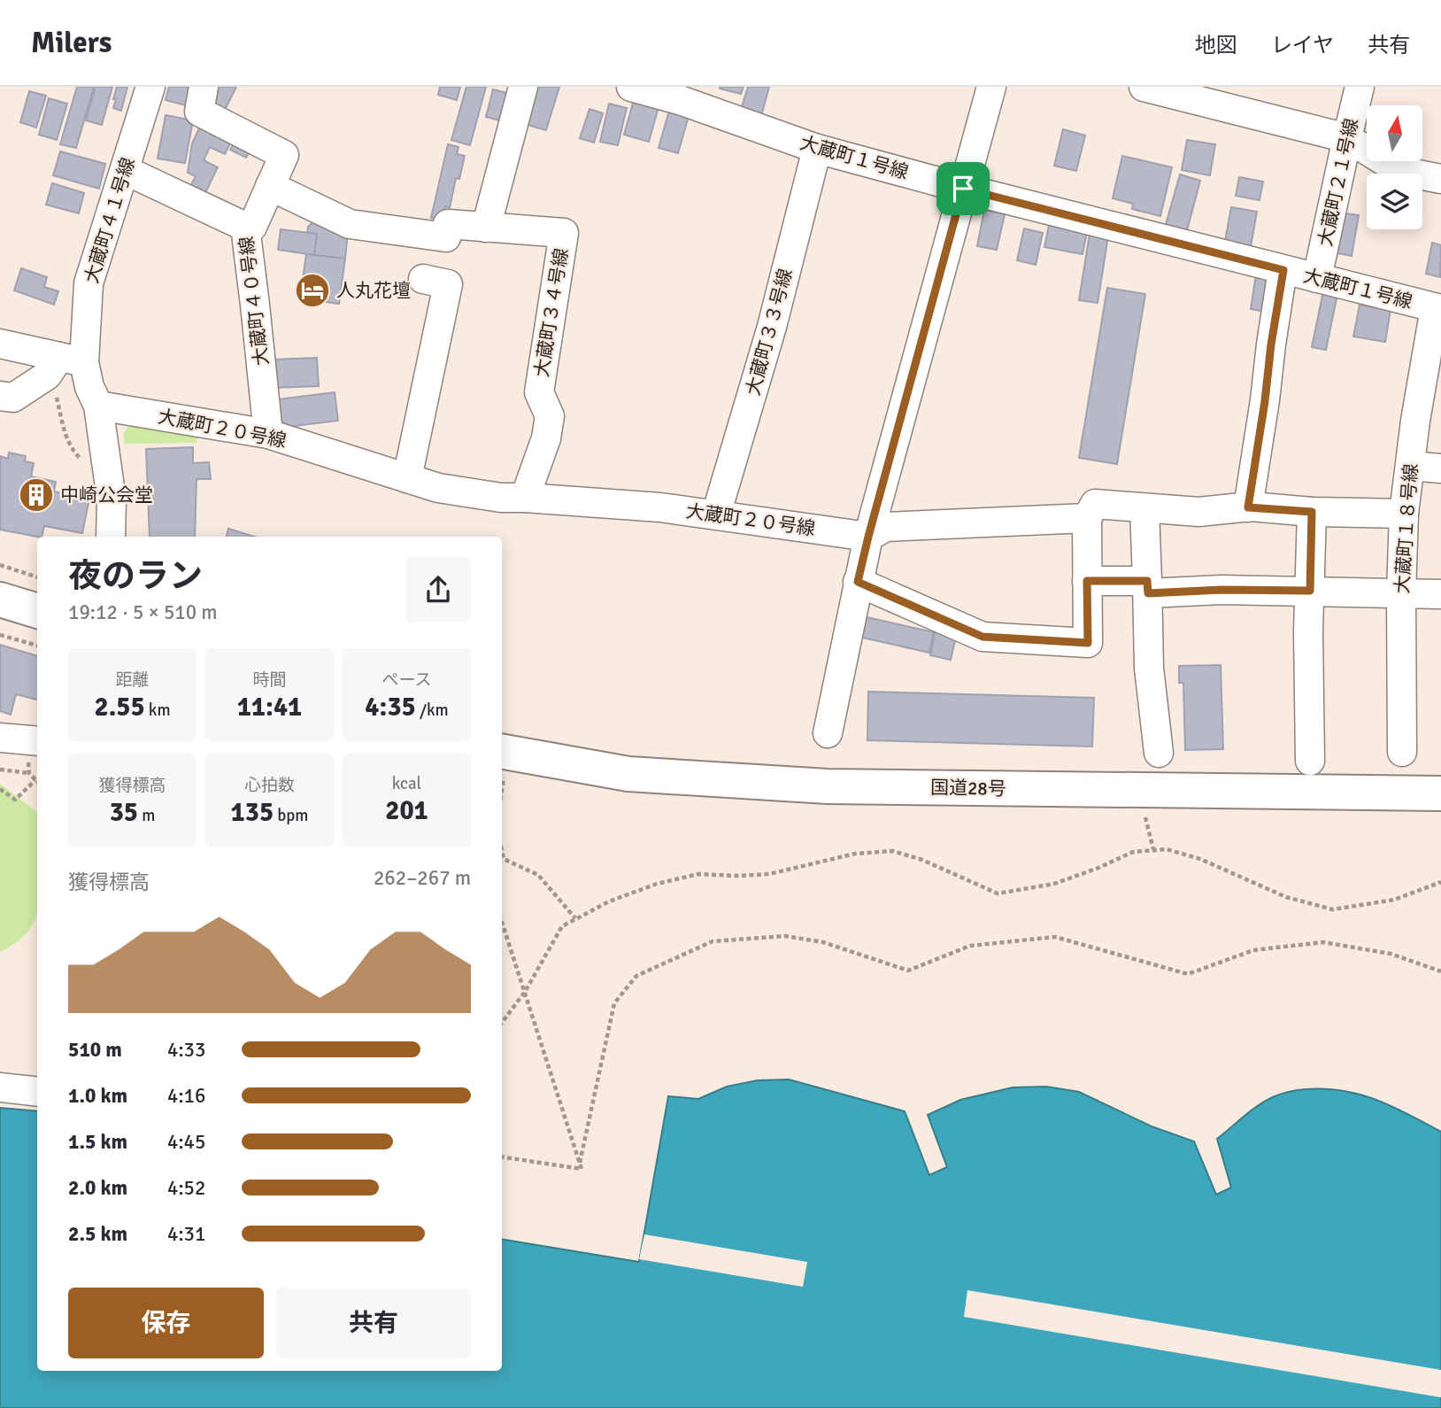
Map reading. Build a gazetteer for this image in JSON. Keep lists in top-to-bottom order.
{
  "streets": {
    "highway": ["国道28号"],
    "street": [
      "大蔵町１号線",
      "大蔵町２１号線",
      "大蔵町４１号線",
      "大蔵町４０号線",
      "大蔵町３４号線",
      "大蔵町３３号線",
      "大蔵町２０号線",
      "大蔵町１８号線"
    ]
  },
  "crossings": [
    ["大蔵町１号線", "大蔵町２１号線"],
    ["大蔵町１号線", "大蔵町３３号線"],
    ["大蔵町１号線", "大蔵町１８号線"],
    ["大蔵町４１号線", "大蔵町４０号線"],
    ["大蔵町４１号線", "大蔵町２０号線"],
    ["大蔵町４０号線", "大蔵町２０号線"],
    ["大蔵町３４号線", "大蔵町２０号線"],
    ["大蔵町３３号線", "大蔵町２０号線"],
    ["大蔵町２０号線", "大蔵町１８号線"]
  ],
  "places": {
    "hotel": ["人丸花壇"],
    "building": ["中崎公会堂"]
  },
  "north": "top",
  "page": {
    "header": "Milers",
    "nav": ["地図", "レイヤ", "共有"],
    "heading": ["夜のラン", "19:12 · 5 × 510 m"],
    "stats": [
      ["距離", "2.55 km"],
      ["時間", "11:41"],
      ["ペース", "4:35 /km"],
      ["獲得標高", "35 m"],
      ["心拍数", "135 bpm"],
      ["kcal", "201"]
    ],
    "chart": ["獲得標高", "262–267 m"],
    "list": [
      {
        "name": "510 m",
        "note": "4:33"
      },
      {
        "name": "1.0 km",
        "note": "4:16"
      },
      {
        "name": "1.5 km",
        "note": "4:45"
      },
      {
        "name": "2.0 km",
        "note": "4:52"
      },
      {
        "name": "2.5 km",
        "note": "4:31"
      }
    ],
    "buttons": ["保存", "共有"]
  }
}
